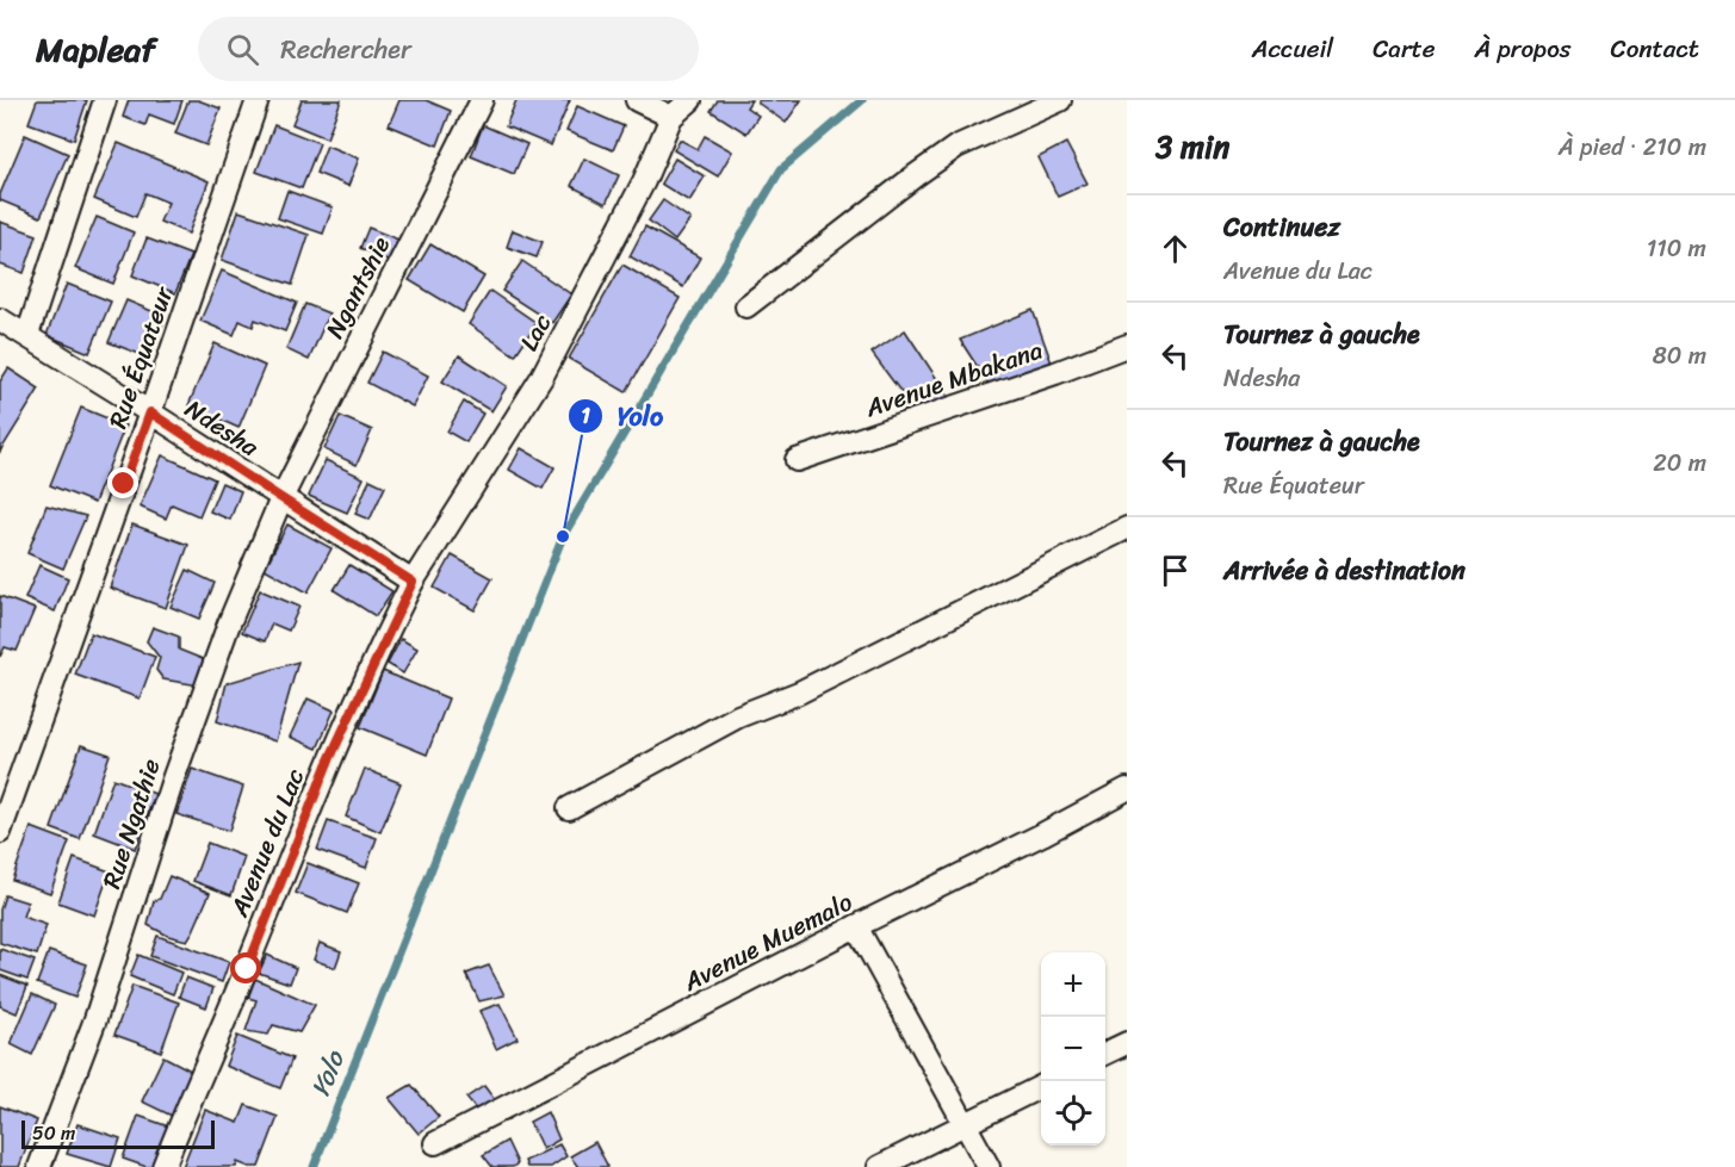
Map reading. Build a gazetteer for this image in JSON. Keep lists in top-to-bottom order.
{
  "streets": {
    "street": [
      "Ngantshie",
      "Lac",
      "Rue Équateur",
      "Avenue Mbakana",
      "Ndesha",
      "Rue Ngathie",
      "Avenue du Lac",
      "Avenue Muemalo"
    ]
  },
  "crossings": [
    ["Ngantshie", "Ndesha"],
    ["Ngantshie", "Rue Ngathie"],
    ["Lac", "Ndesha"],
    ["Lac", "Avenue du Lac"],
    ["Rue Équateur", "Ndesha"],
    ["Ndesha", "Rue Ngathie"],
    ["Ndesha", "Avenue du Lac"]
  ],
  "water": ["Yolo"],
  "places": ["Yolo"],
  "scale_bar": "50 m",
  "page": {
    "header": "Mapleaf",
    "search": "Rechercher",
    "nav": [
      "Accueil",
      "Carte",
      "À propos",
      "Contact"
    ],
    "heading": ["3 min", "À pied · 210 m"],
    "list": [
      ["Continuez", "Avenue du Lac", "110 m"],
      ["Tournez à gauche", "Ndesha", "80 m"],
      ["Tournez à gauche", "Rue Équateur", "20 m"],
      "Arrivée à destination"
    ],
    "map_buttons": ["+", "−"],
    "scale": "50 m"
  }
}
